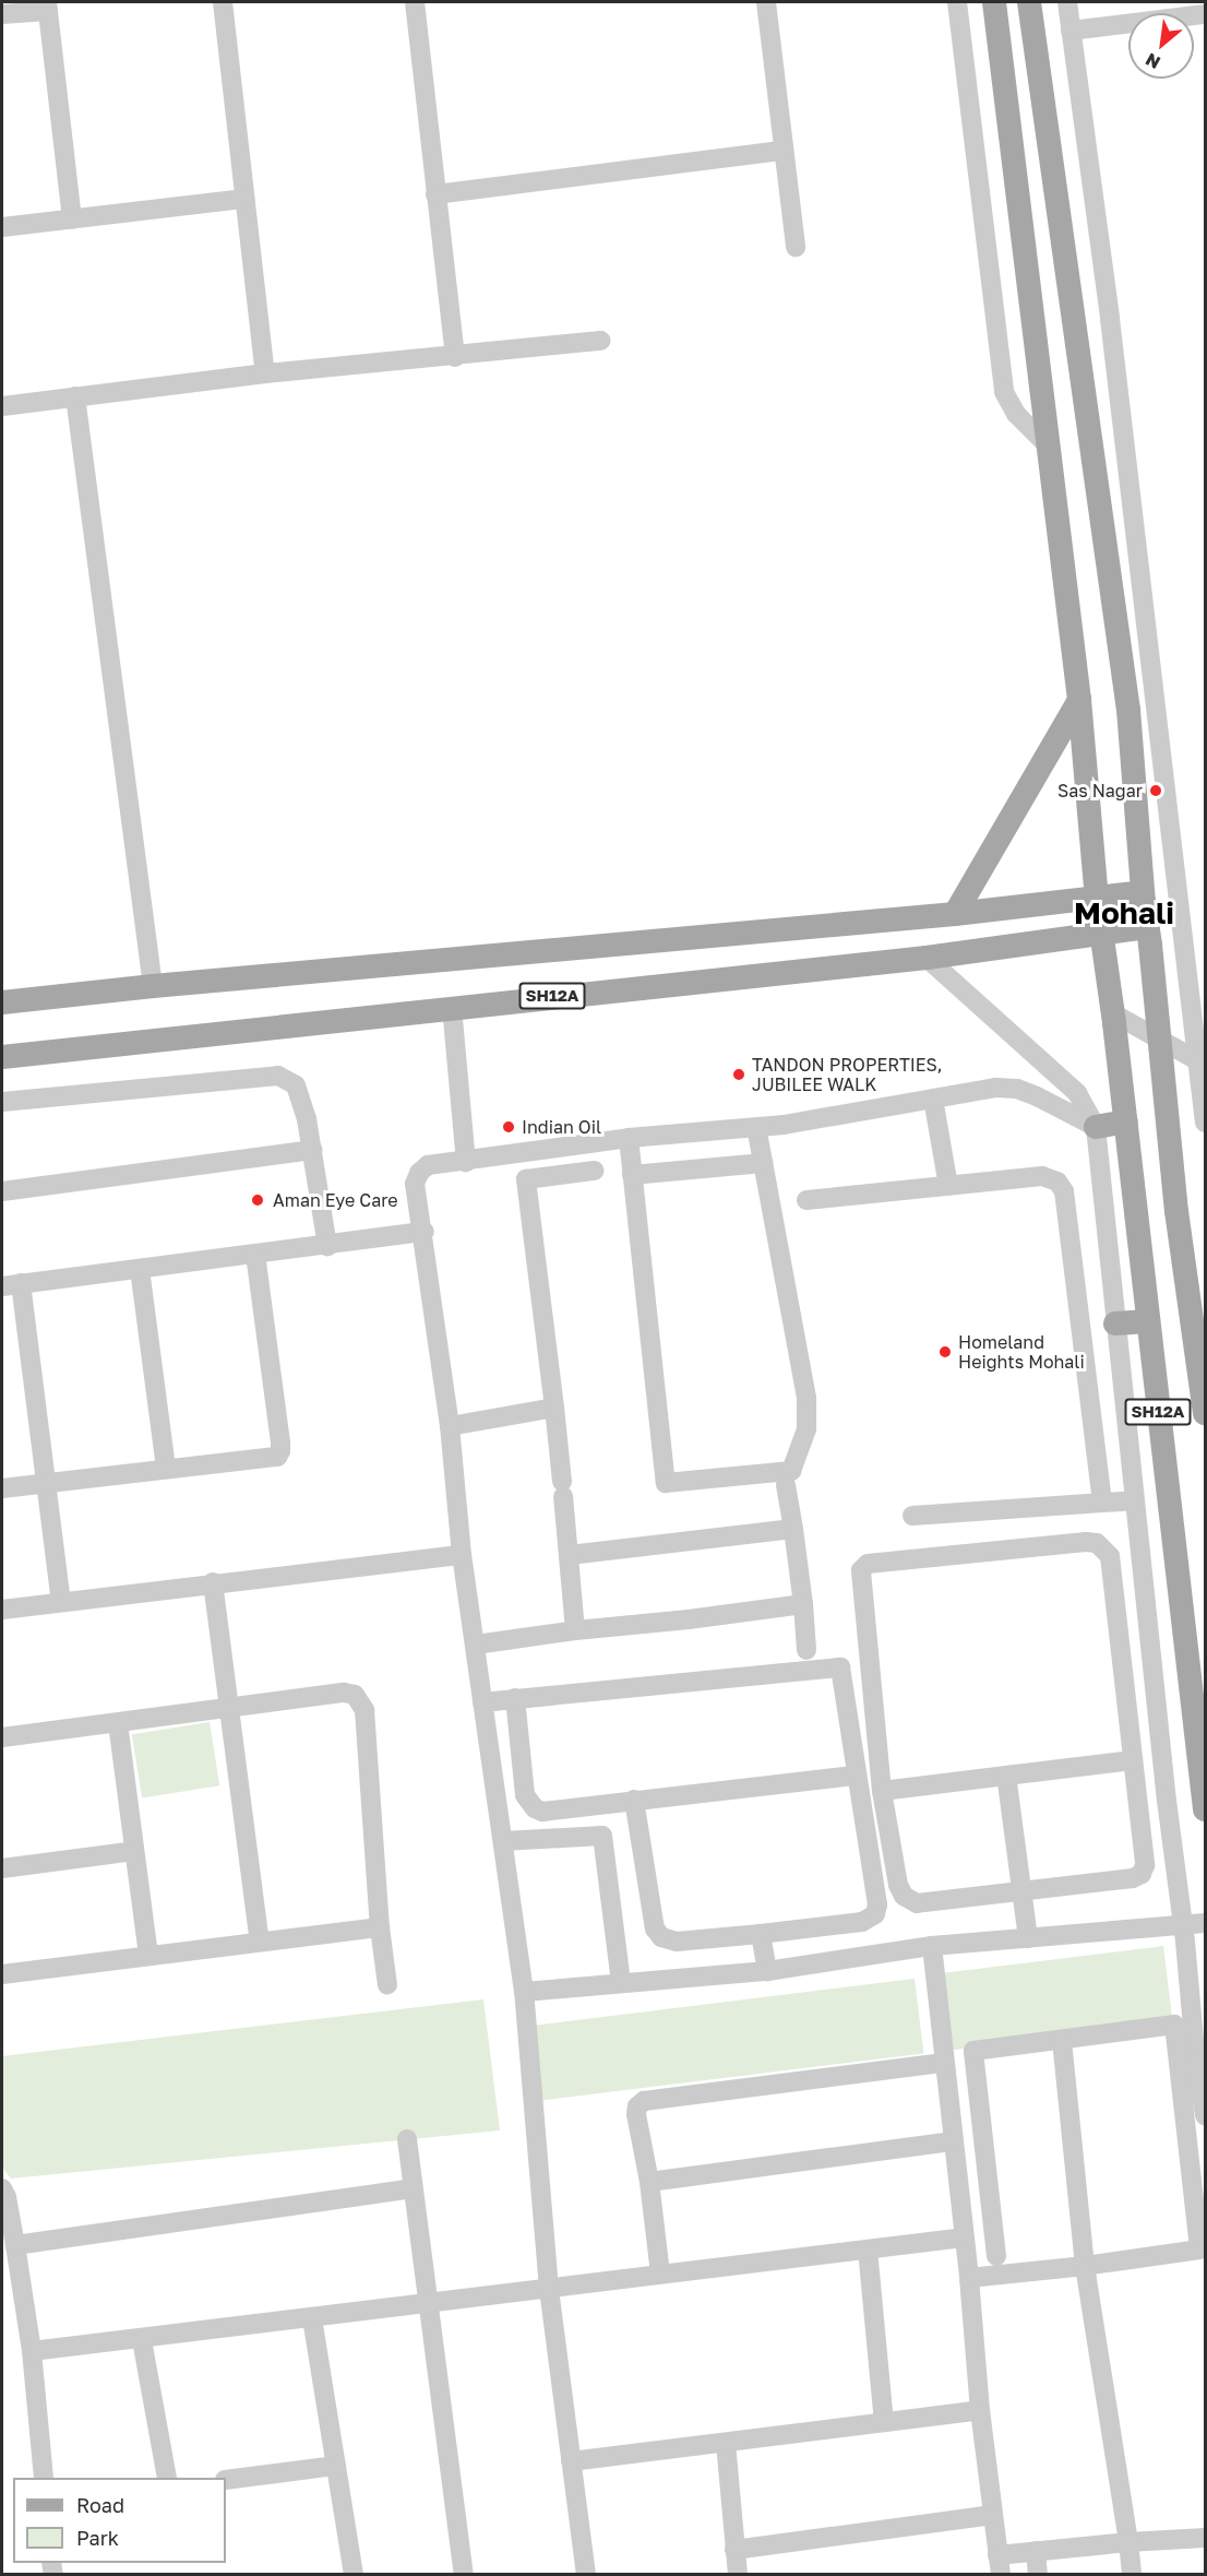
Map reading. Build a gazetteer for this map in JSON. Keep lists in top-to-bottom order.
{
  "streets": {
    "main road": ["SH12A"]
  },
  "districts": ["Mohali"],
  "places": [
    "Sas Nagar",
    "TANDON PROPERTIES, JUBILEE WALK",
    "Indian Oil",
    "Aman Eye Care",
    "Homeland Heights Mohali"
  ],
  "legend": ["Road", "Park"],
  "north": "bottom left"
}
